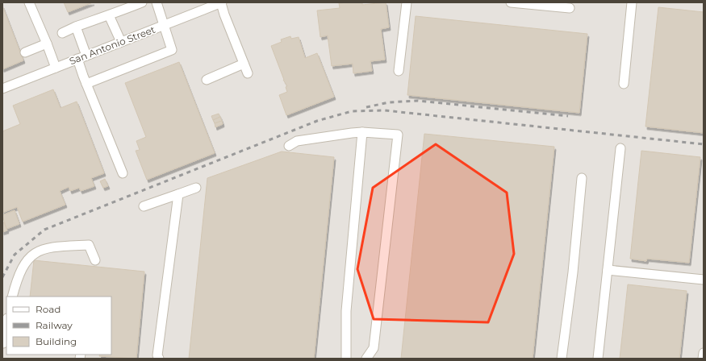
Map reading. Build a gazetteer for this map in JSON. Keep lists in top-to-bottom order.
{
  "streets": {
    "street": ["San Antonio Street"]
  },
  "legend": ["Road", "Railway", "Building"]
}
